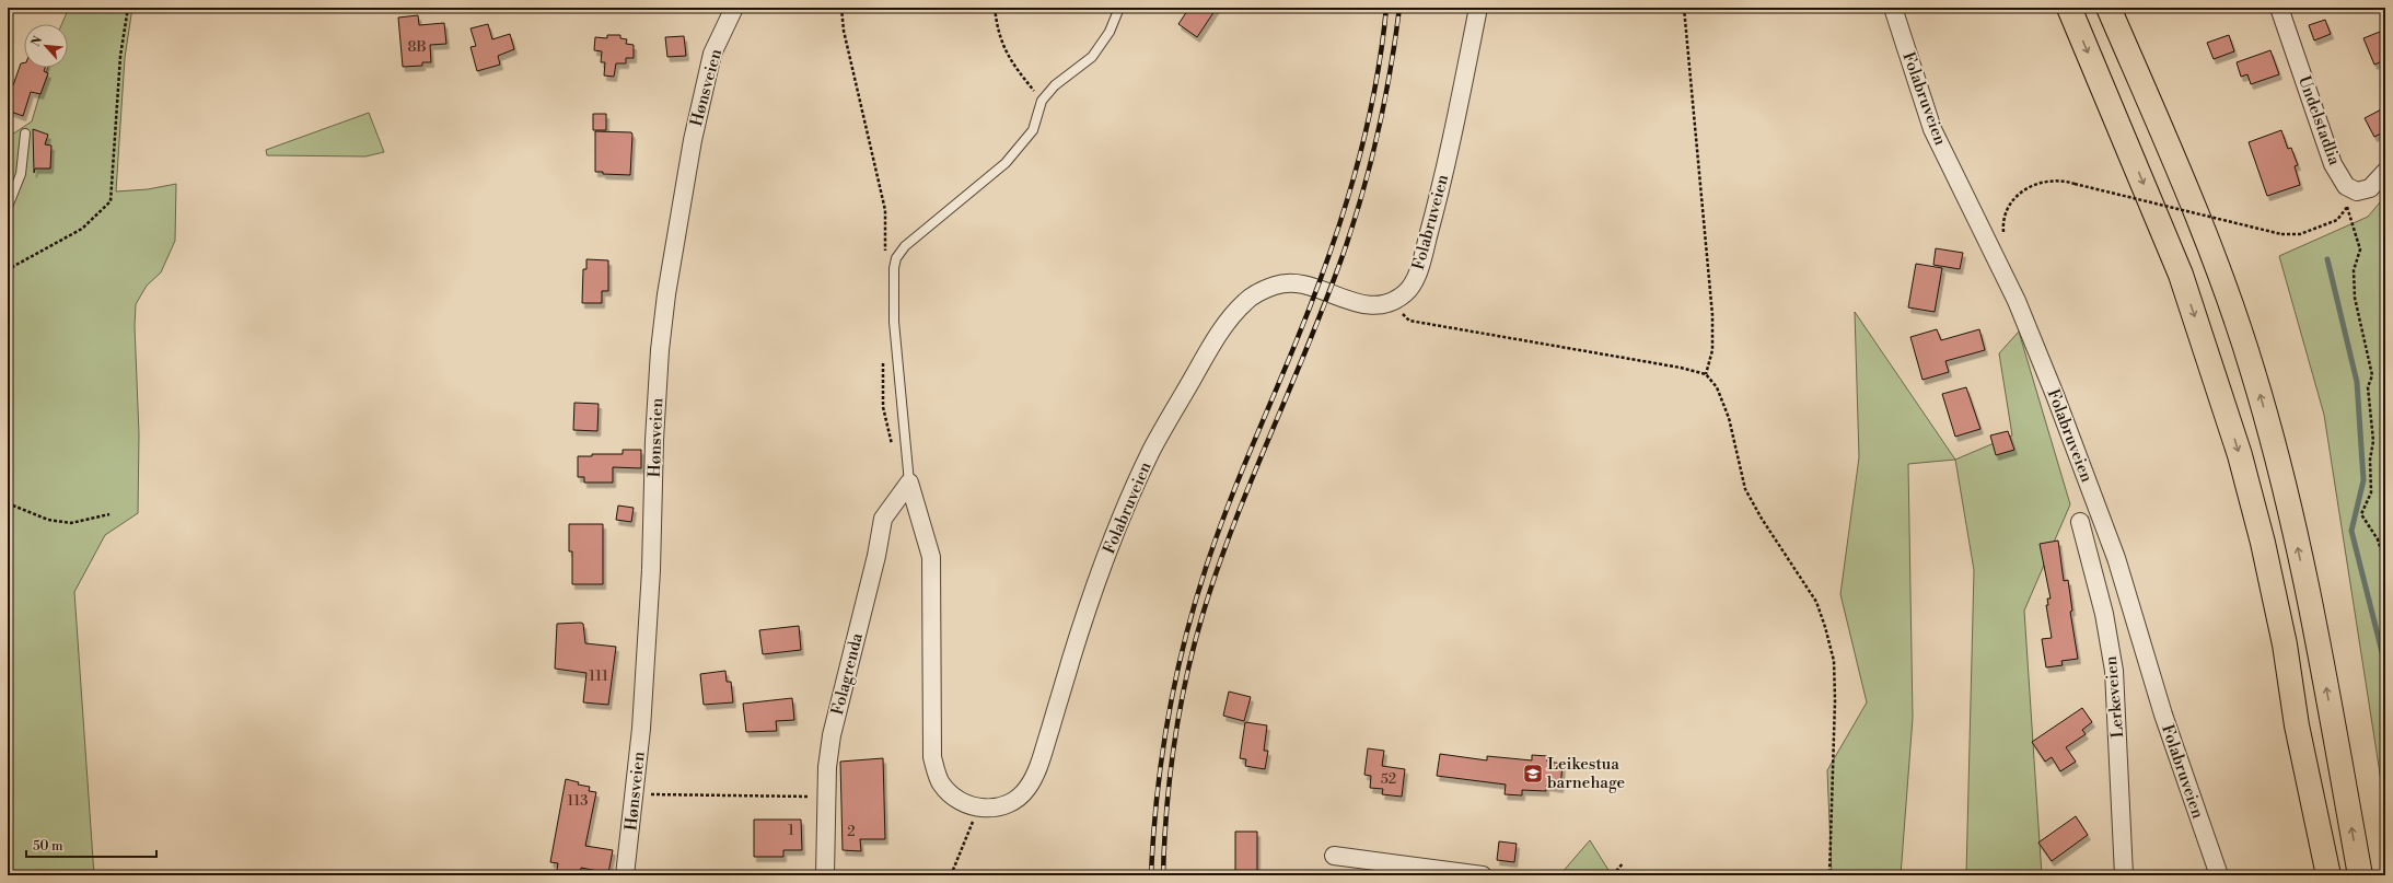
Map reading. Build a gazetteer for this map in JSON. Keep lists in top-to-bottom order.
{
  "streets": {
    "street": [
      "Hønsveien",
      "Folabruveien",
      "Undelstadlia",
      "Folagrenda",
      "Lerkeveien"
    ]
  },
  "crossings": [
    ["Folabruveien", "Folagrenda"]
  ],
  "places": {
    "school or university": ["Leikestua barnehage"]
  },
  "house_numbers": [
    "8B",
    "111",
    "52",
    "113",
    "1",
    "2"
  ],
  "scale_bar": "50 m",
  "north": "top left"
}
